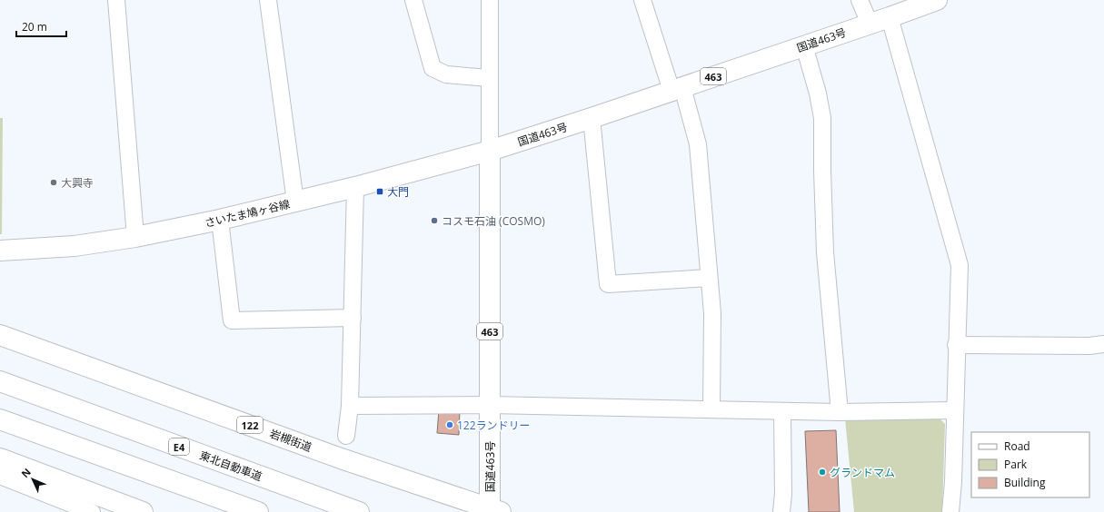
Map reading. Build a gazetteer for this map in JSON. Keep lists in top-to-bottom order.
{
  "streets": {
    "main road": [
      "国道463号",
      "463",
      "さいたま鳩ヶ谷線",
      "122",
      "岩槻街道",
      "E4",
      "東北自動車道"
    ]
  },
  "crossings": [
    ["国道463号", "さいたま鳩ヶ谷線"],
    ["国道463号", "岩槻街道"]
  ],
  "places": {
    "other": [
      "大興寺",
      "コスモ石油 (COSMO)",
      "122ランドリー",
      "グランドマム"
    ],
    "transit": ["大門"]
  },
  "legend": ["Road", "Park", "Building"],
  "scale_bar": "20 m",
  "north": "top left"
}
